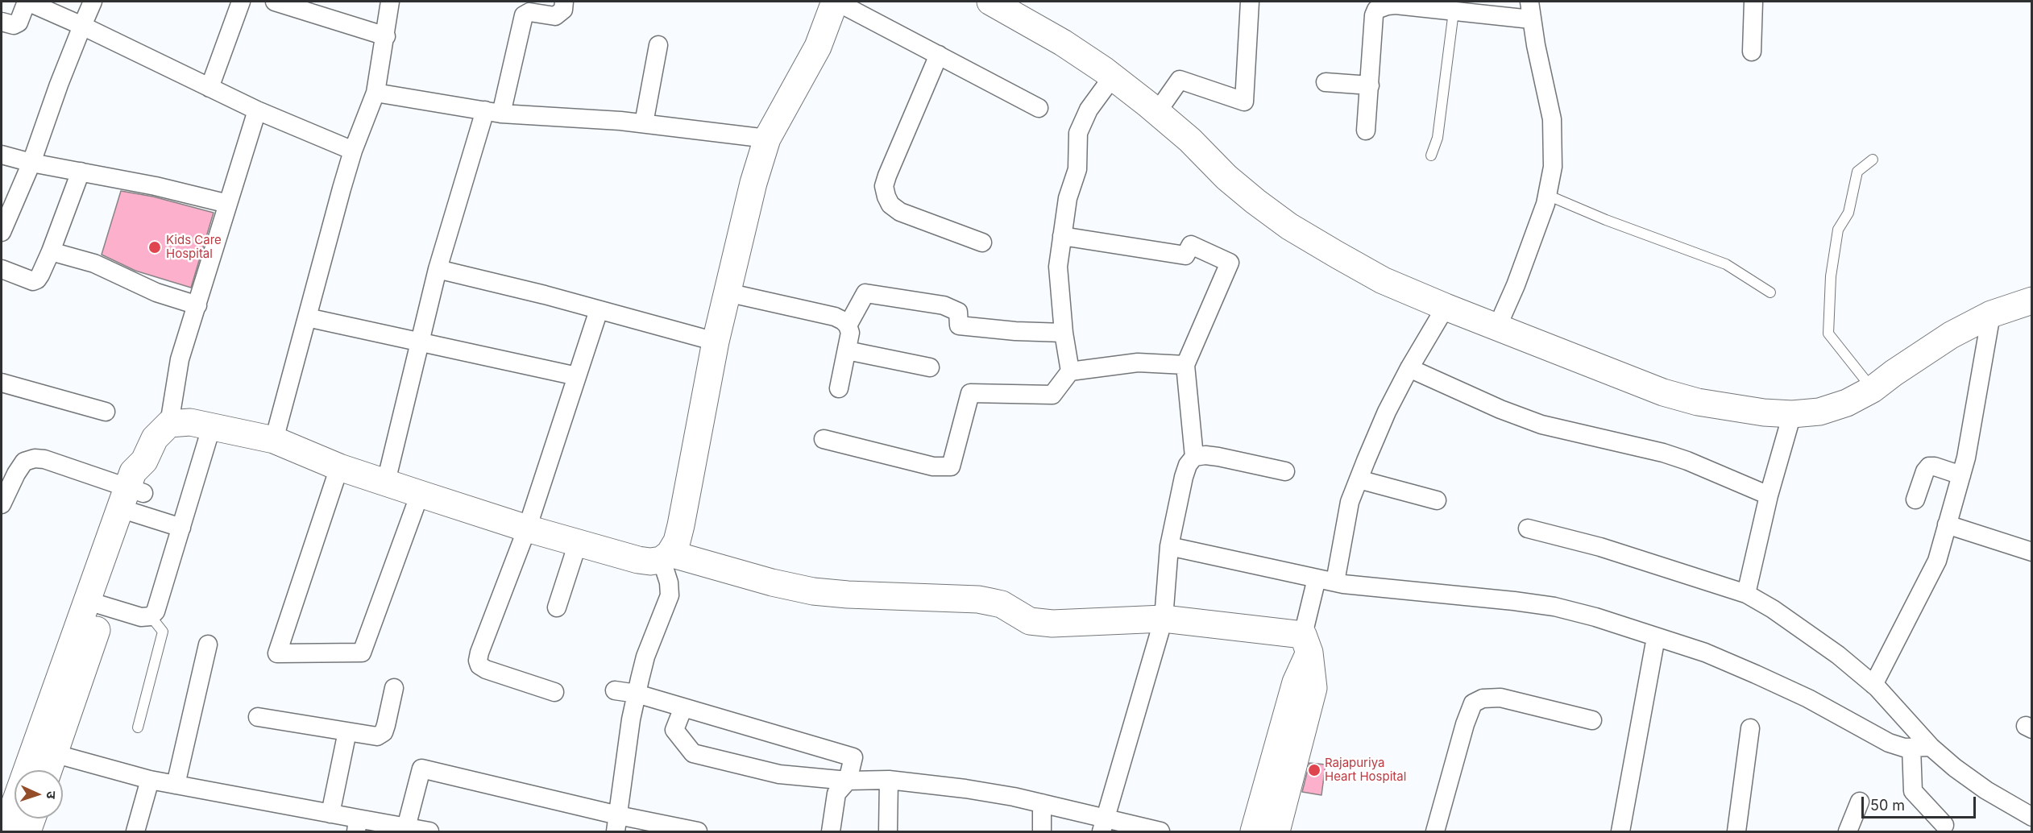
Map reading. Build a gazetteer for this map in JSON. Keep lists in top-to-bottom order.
{
  "places": ["Kids Care Hospital", "Rajapuriya Heart Hospital"],
  "scale_bar": "50 m",
  "north": "right"
}
